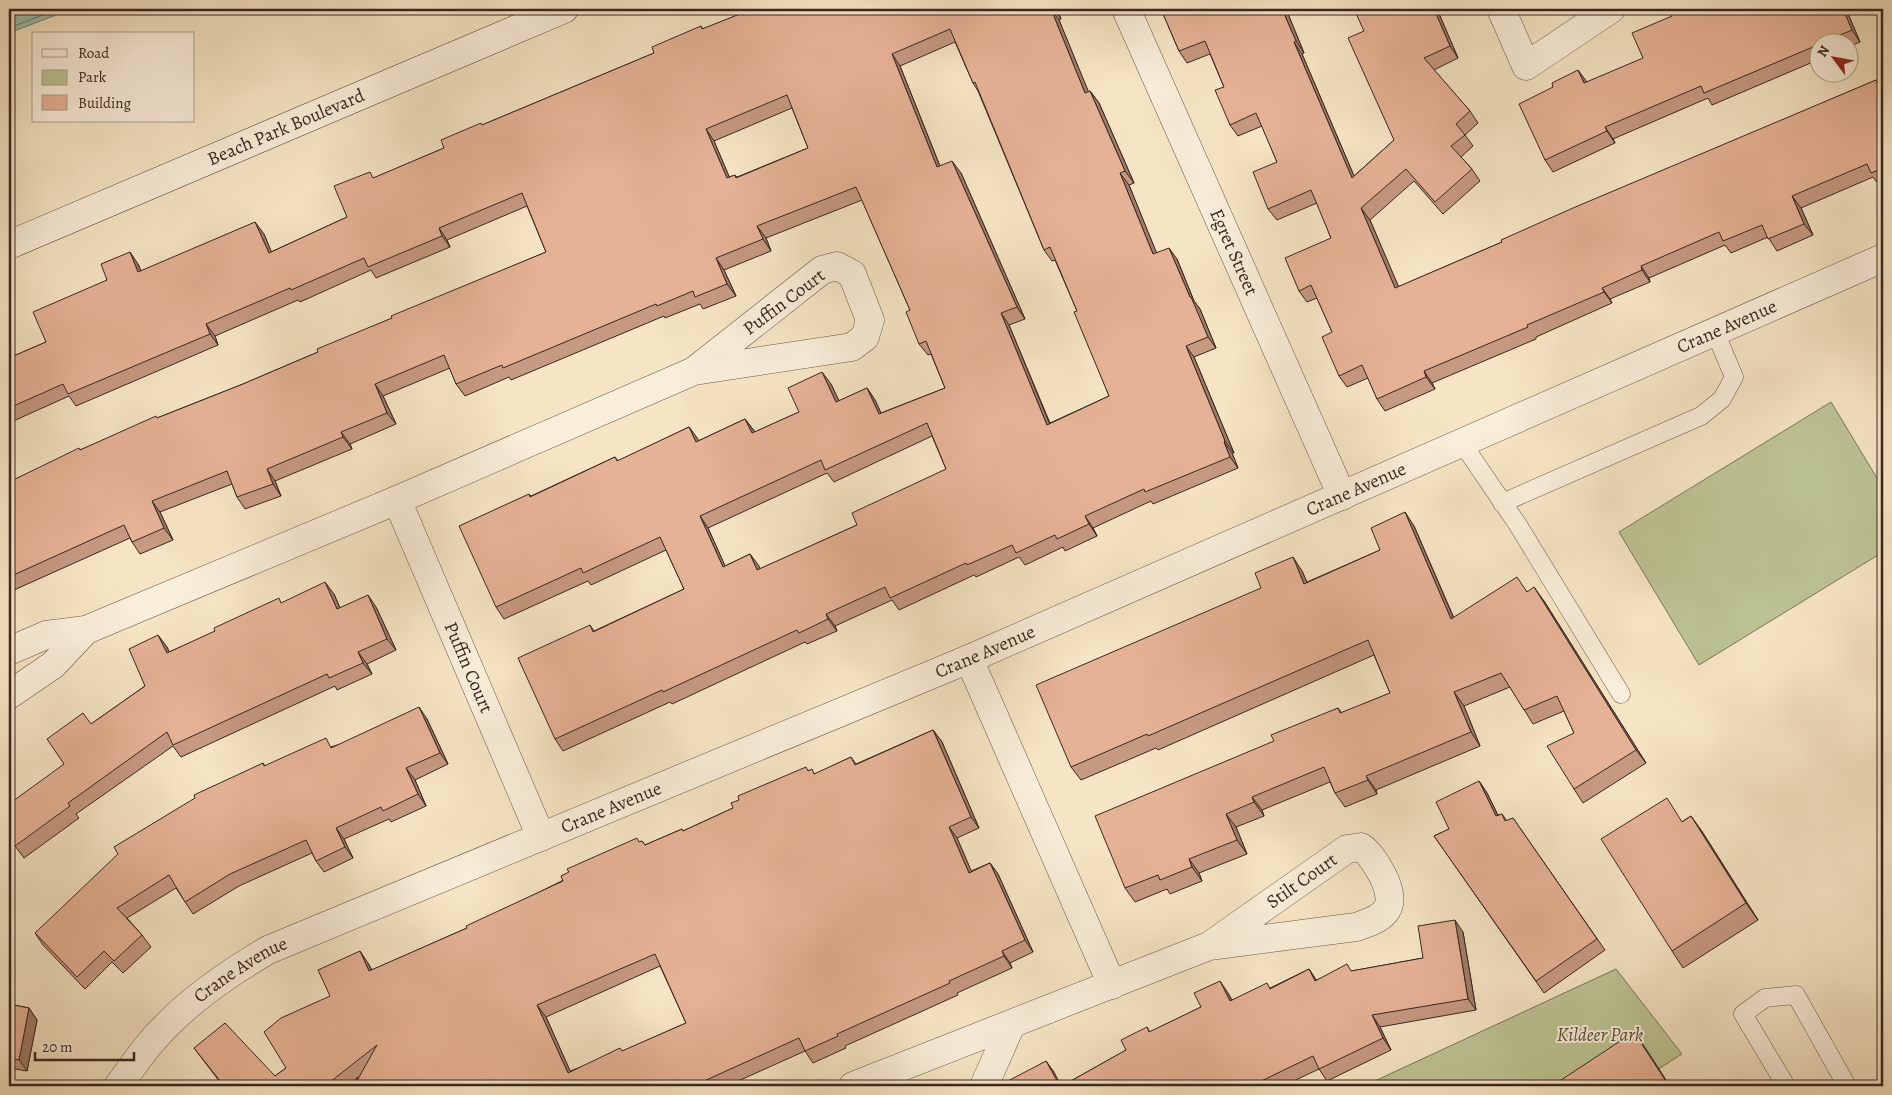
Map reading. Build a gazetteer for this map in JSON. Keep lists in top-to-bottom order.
{
  "streets": {
    "street": [
      "Beach Park Boulevard",
      "Egret Street",
      "Puffin Court",
      "Crane Avenue",
      "Stilt Court"
    ]
  },
  "crossings": [
    ["Egret Street", "Crane Avenue"],
    ["Puffin Court", "Crane Avenue"]
  ],
  "parks": ["Kildeer Park"],
  "legend": ["Road", "Park", "Building"],
  "scale_bar": "20 m",
  "north": "top left"
}
